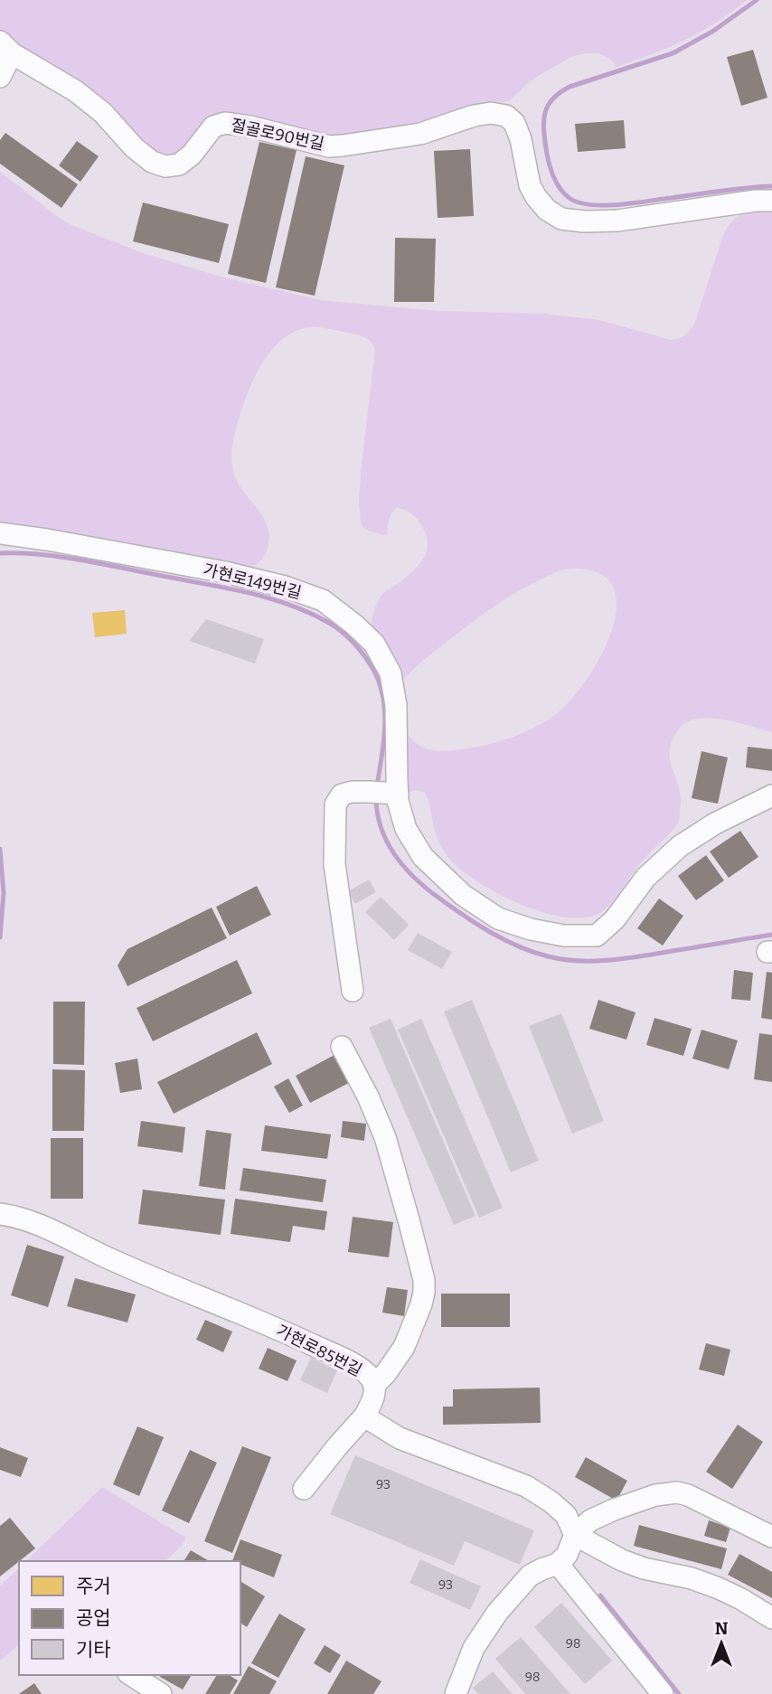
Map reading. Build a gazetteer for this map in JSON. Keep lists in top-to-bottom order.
{
  "streets": {
    "street": ["절골로90번길", "가현로149번길", "가현로85번길"]
  },
  "house_numbers": [
    "93",
    "93",
    "98",
    "98"
  ],
  "legend": ["주거", "공업", "기타"],
  "north": "top"
}
